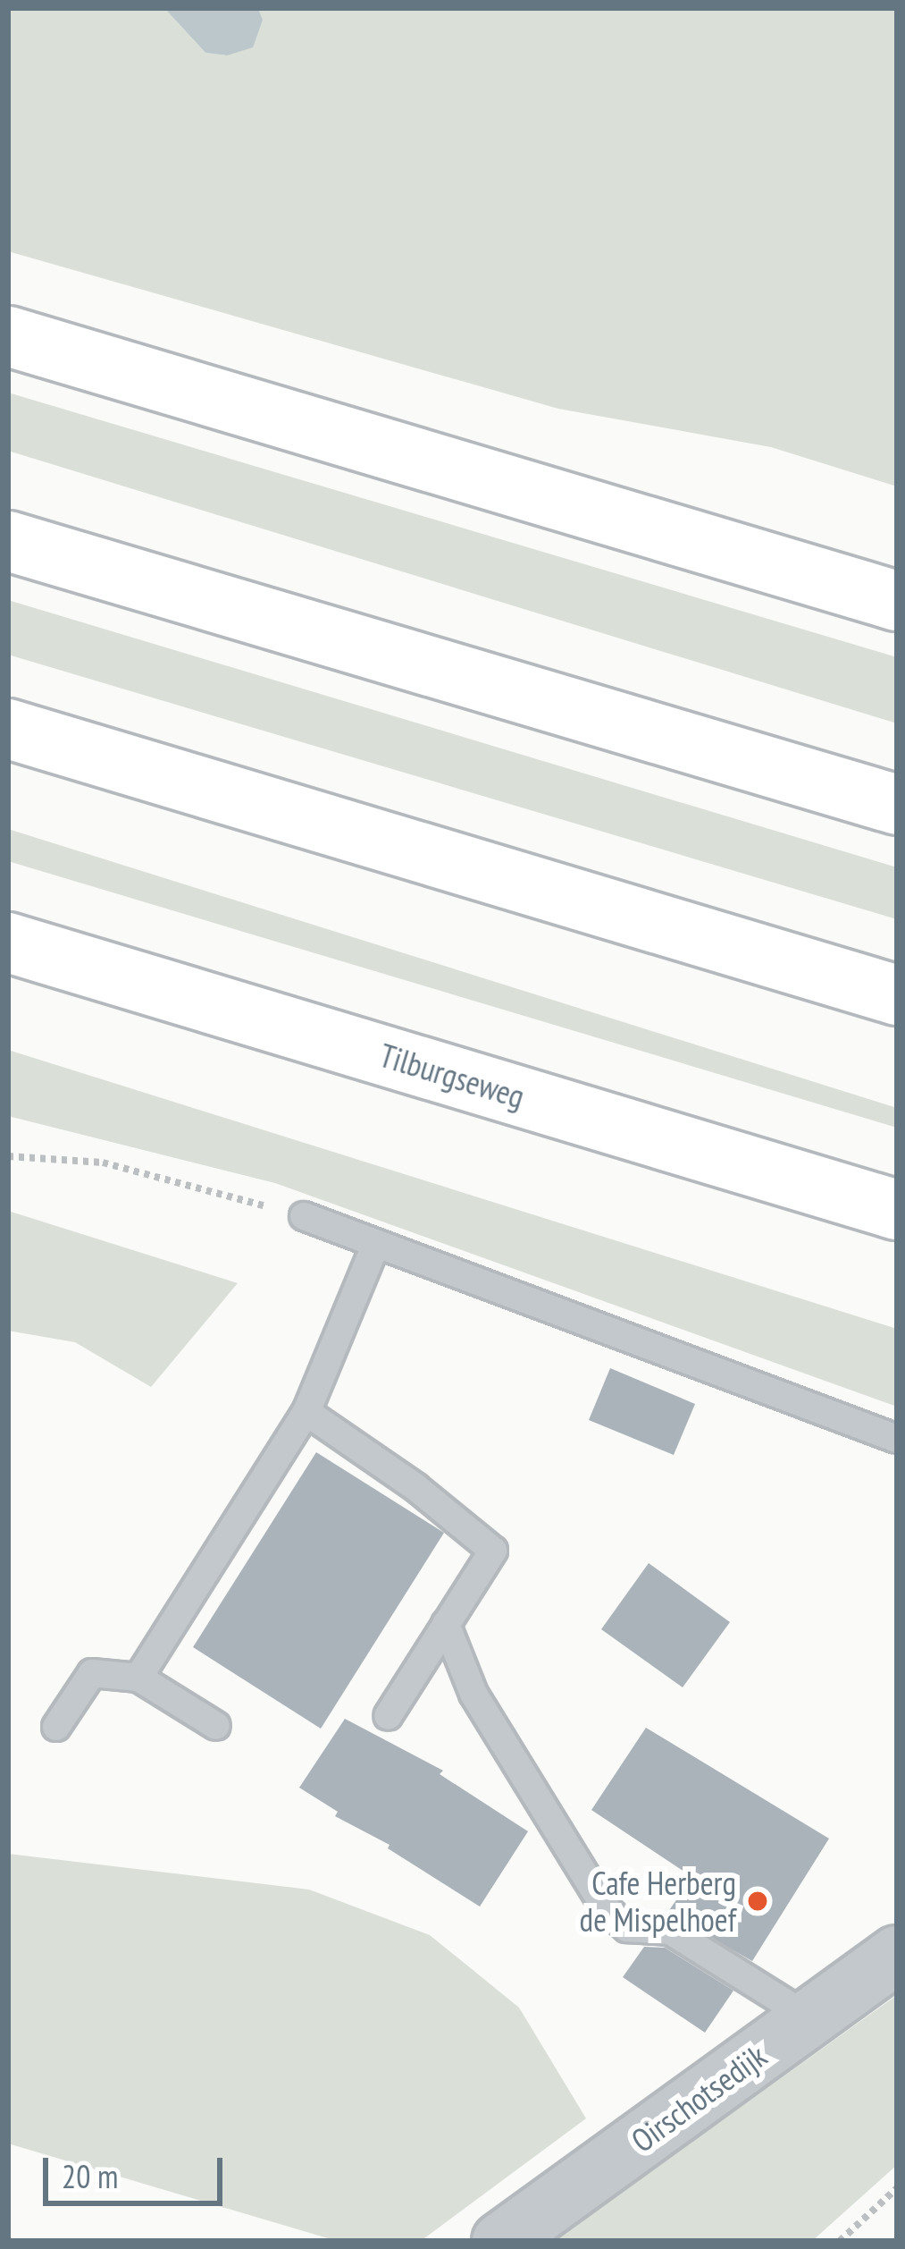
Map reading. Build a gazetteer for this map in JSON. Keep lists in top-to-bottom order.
{
  "streets": {
    "highway": ["Tilburgseweg"],
    "street": ["Oirschotsedijk"]
  },
  "places": ["Cafe Herberg de Mispelhoef"],
  "scale_bar": "20 m"
}
